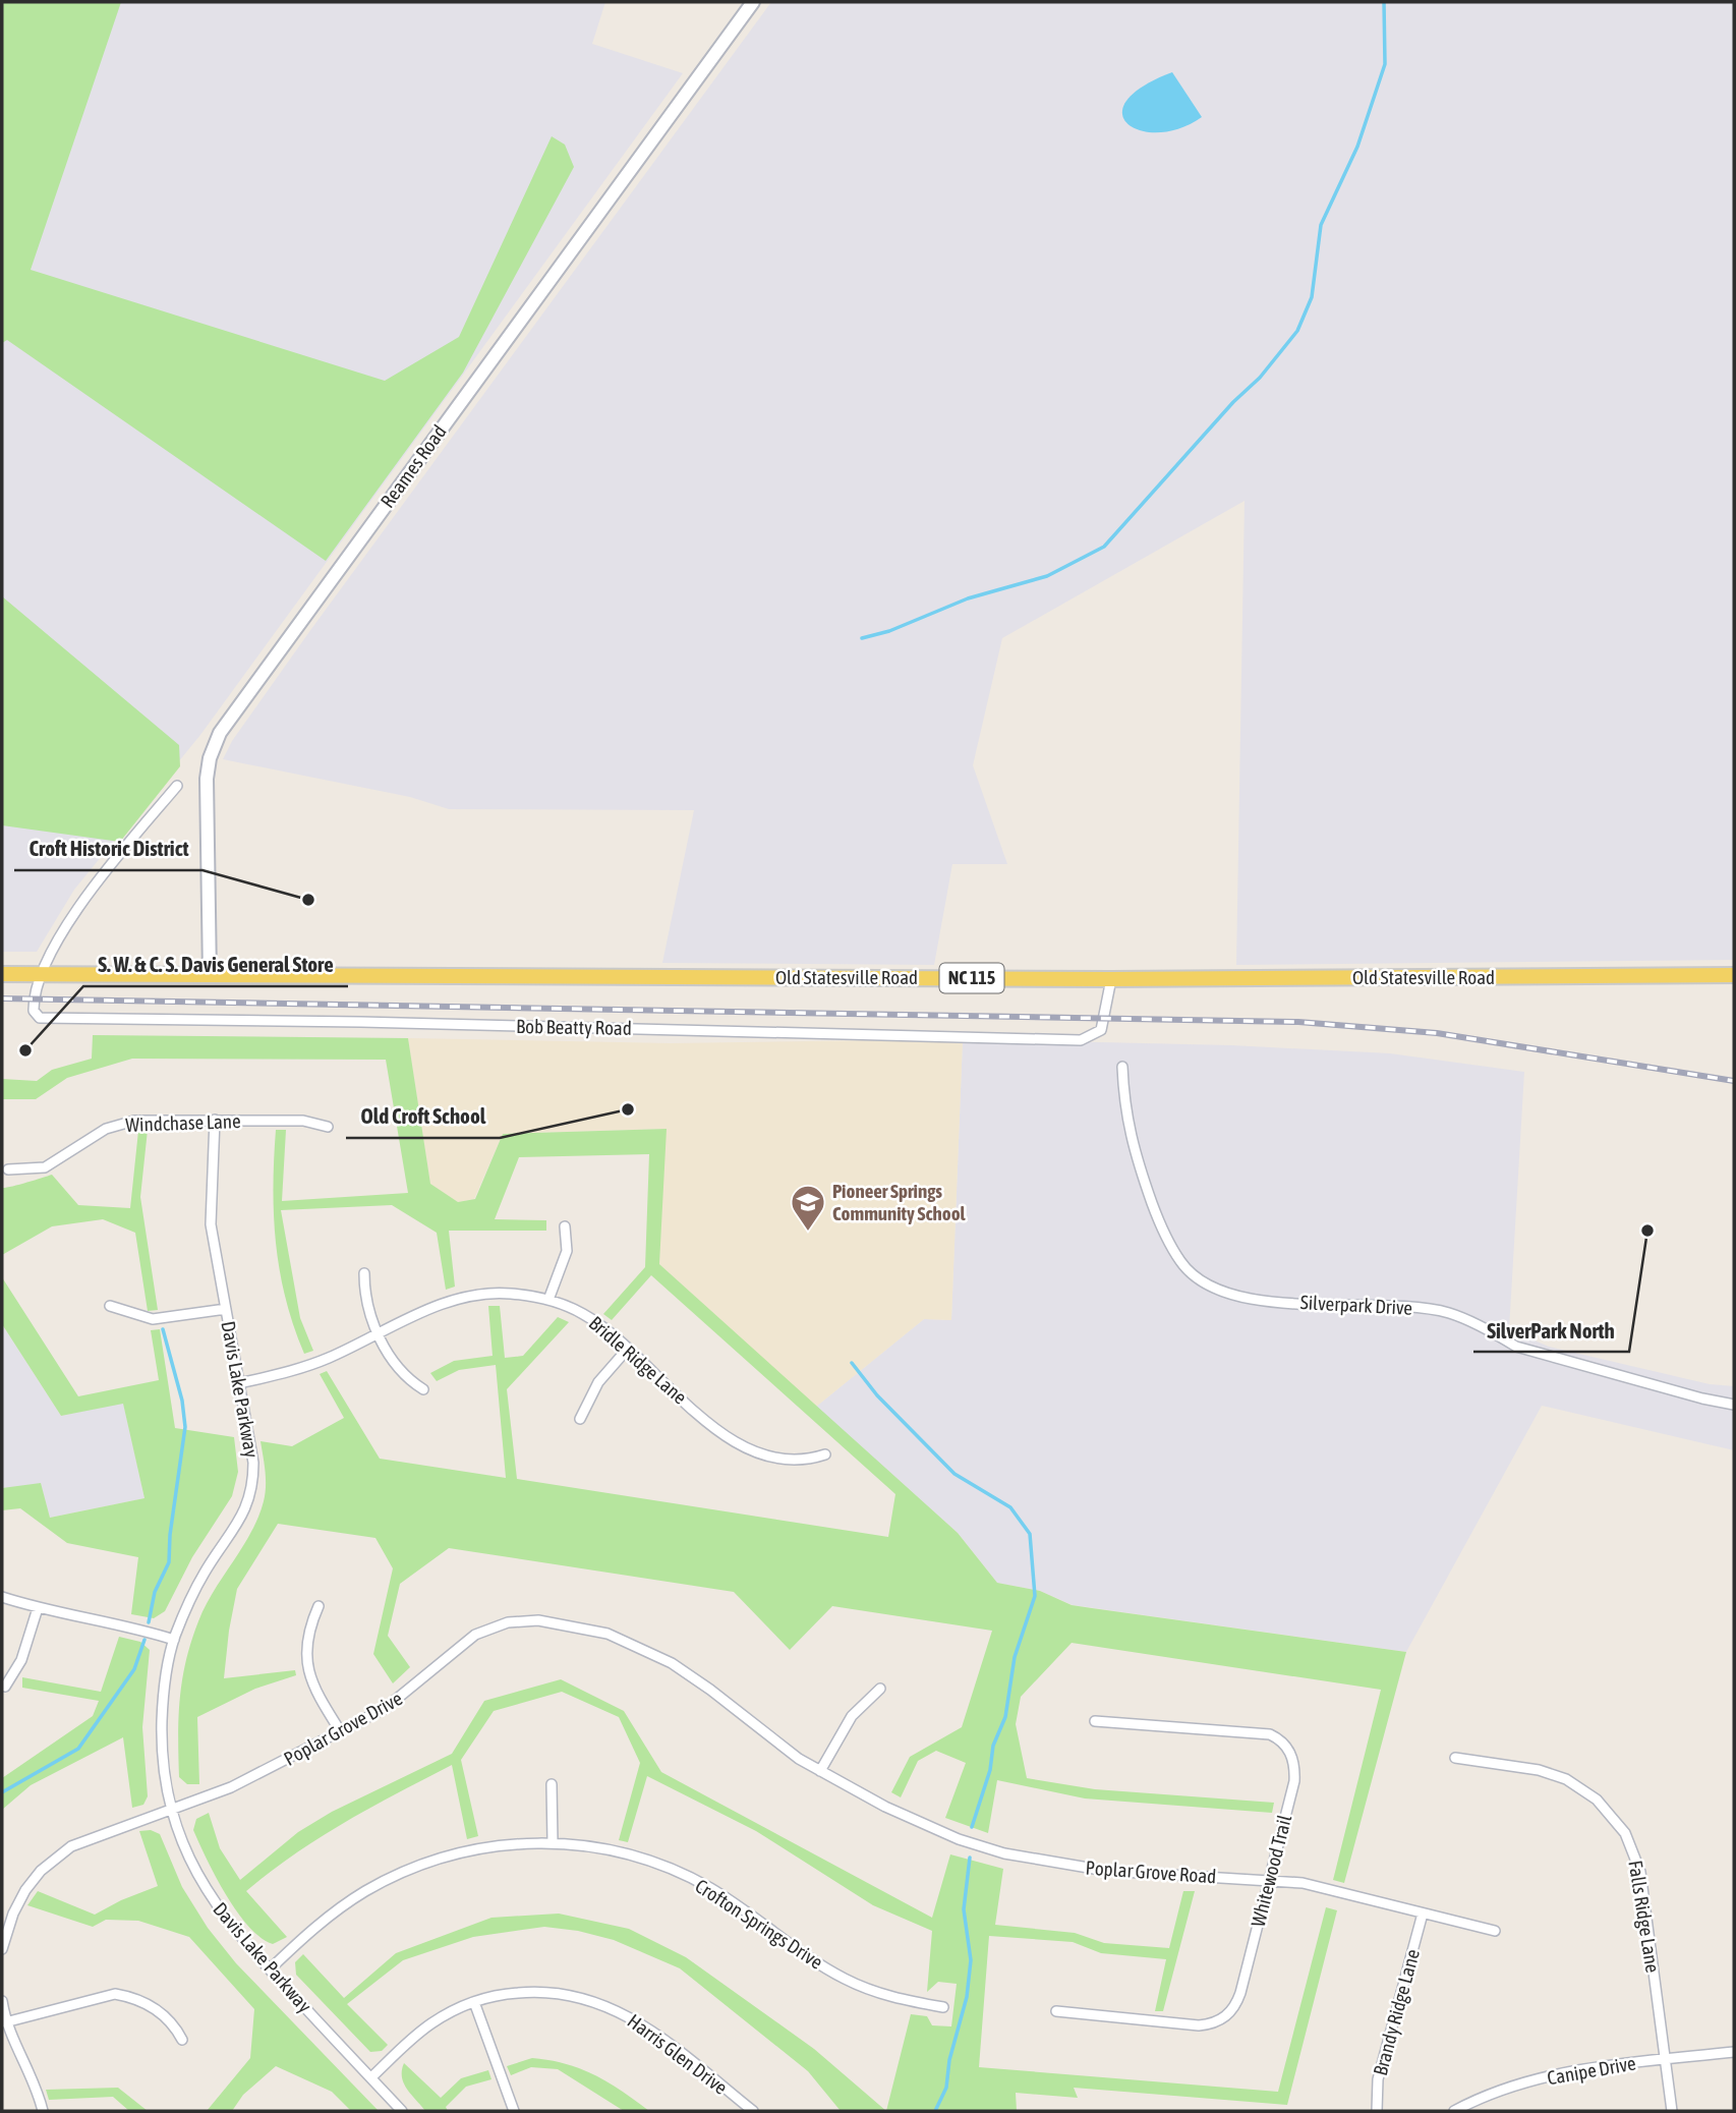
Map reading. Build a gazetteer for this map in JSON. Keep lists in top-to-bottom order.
{
  "streets": {
    "main road": ["Reames Road", "Old Statesville Road", "NC 115"],
    "street": [
      "Bob Beatty Road",
      "Windchase Lane",
      "Silverpark Drive",
      "Bridle Ridge Lane",
      "Davis Lake Parkway",
      "Poplar Grove Drive",
      "Whitewood Trail",
      "Poplar Grove Road",
      "Falls Ridge Lane",
      "Crofton Springs Drive",
      "Brandy Ridge Lane",
      "Harris Glen Drive",
      "Canipe Drive"
    ]
  },
  "crossings": [
    ["Reames Road", "Old Statesville Road"],
    ["Old Statesville Road", "Bob Beatty Road"],
    ["Windchase Lane", "Davis Lake Parkway"],
    ["Bridle Ridge Lane", "Davis Lake Parkway"],
    ["Davis Lake Parkway", "Poplar Grove Drive"],
    ["Davis Lake Parkway", "Crofton Springs Drive"],
    ["Davis Lake Parkway", "Harris Glen Drive"],
    ["Poplar Grove Drive", "Poplar Grove Road"],
    ["Whitewood Trail", "Poplar Grove Road"],
    ["Poplar Grove Road", "Brandy Ridge Lane"],
    ["Falls Ridge Lane", "Canipe Drive"]
  ],
  "places": {
    "other": [
      "Croft Historic District",
      "S. W. & C. S. Davis General Store",
      "Old Croft School",
      "SilverPark North"
    ],
    "school or university": ["Pioneer Springs Community School"]
  }
}
